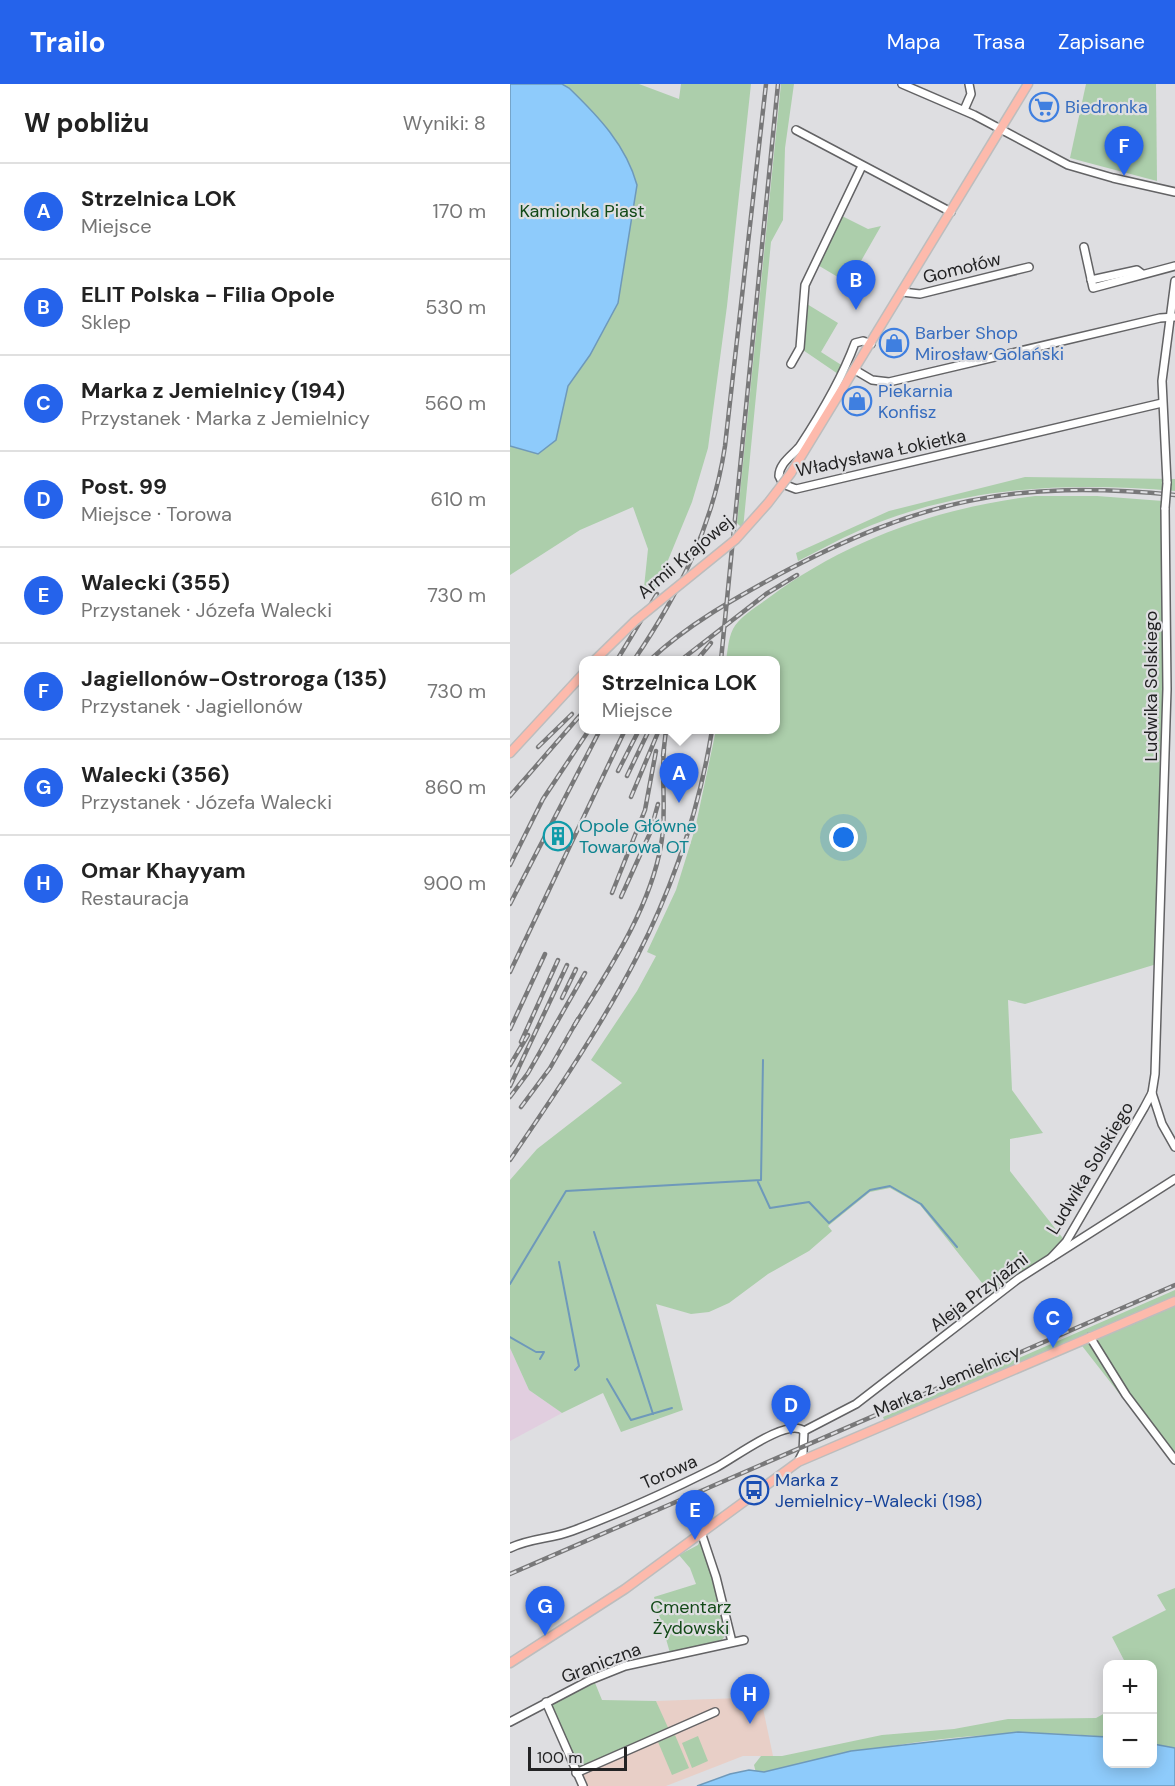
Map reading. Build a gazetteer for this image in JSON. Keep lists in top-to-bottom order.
{
  "streets": {
    "main road": ["Armii Krajowej", "Marka z Jemielnicy"],
    "street": [
      "Gomołów",
      "Władysława Łokietka",
      "Ludwika Solskiego",
      "Aleja Przyjaźni",
      "Torowa",
      "Graniczna"
    ]
  },
  "crossings": [
    ["Gomołów", "Armii Krajowej"],
    ["Władysława Łokietka", "Armii Krajowej"],
    ["Władysława Łokietka", "Ludwika Solskiego"],
    ["Ludwika Solskiego", "Aleja Przyjaźni"],
    ["Aleja Przyjaźni", "Torowa"]
  ],
  "parks": ["Kamionka Piast", "Cmentarz Żydowski"],
  "places": {
    "supermarket": ["Biedronka"],
    "shop": ["Barber Shop Mirosław Golański", "Piekarnia Konfisz"],
    "building": ["Opole Główne Towarowa OT"],
    "bus stop": ["Marka z Jemielnicy-Walecki (198)"]
  },
  "scale_bar": "100 m",
  "page": {
    "header": "Trailo",
    "nav": ["Mapa", "Trasa", "Zapisane"],
    "heading": ["W pobliżu", "Wyniki: 8"],
    "pins": [
      "F",
      "B",
      "A",
      "C",
      "D",
      "E",
      "G",
      "H"
    ],
    "list": [
      {
        "mark": "A",
        "name": "Strzelnica LOK",
        "note": "Miejsce",
        "value": "170 m"
      },
      {
        "mark": "B",
        "name": "ELIT Polska - Filia Opole",
        "note": "Sklep",
        "value": "530 m"
      },
      {
        "mark": "C",
        "name": "Marka z Jemielnicy (194)",
        "note": "Przystanek · Marka z Jemielnicy",
        "value": "560 m"
      },
      {
        "mark": "D",
        "name": "Post. 99",
        "note": "Miejsce · Torowa",
        "value": "610 m"
      },
      {
        "mark": "E",
        "name": "Walecki (355)",
        "note": "Przystanek · Józefa Walecki",
        "value": "730 m"
      },
      {
        "mark": "F",
        "name": "Jagiellonów-Ostroroga (135)",
        "note": "Przystanek · Jagiellonów",
        "value": "730 m"
      },
      {
        "mark": "G",
        "name": "Walecki (356)",
        "note": "Przystanek · Józefa Walecki",
        "value": "860 m"
      },
      {
        "mark": "H",
        "name": "Omar Khayyam",
        "note": "Restauracja",
        "value": "900 m"
      }
    ],
    "popup": ["Strzelnica LOK", "Miejsce"],
    "map_buttons": ["+", "−"],
    "scale": "100 m"
  }
}
